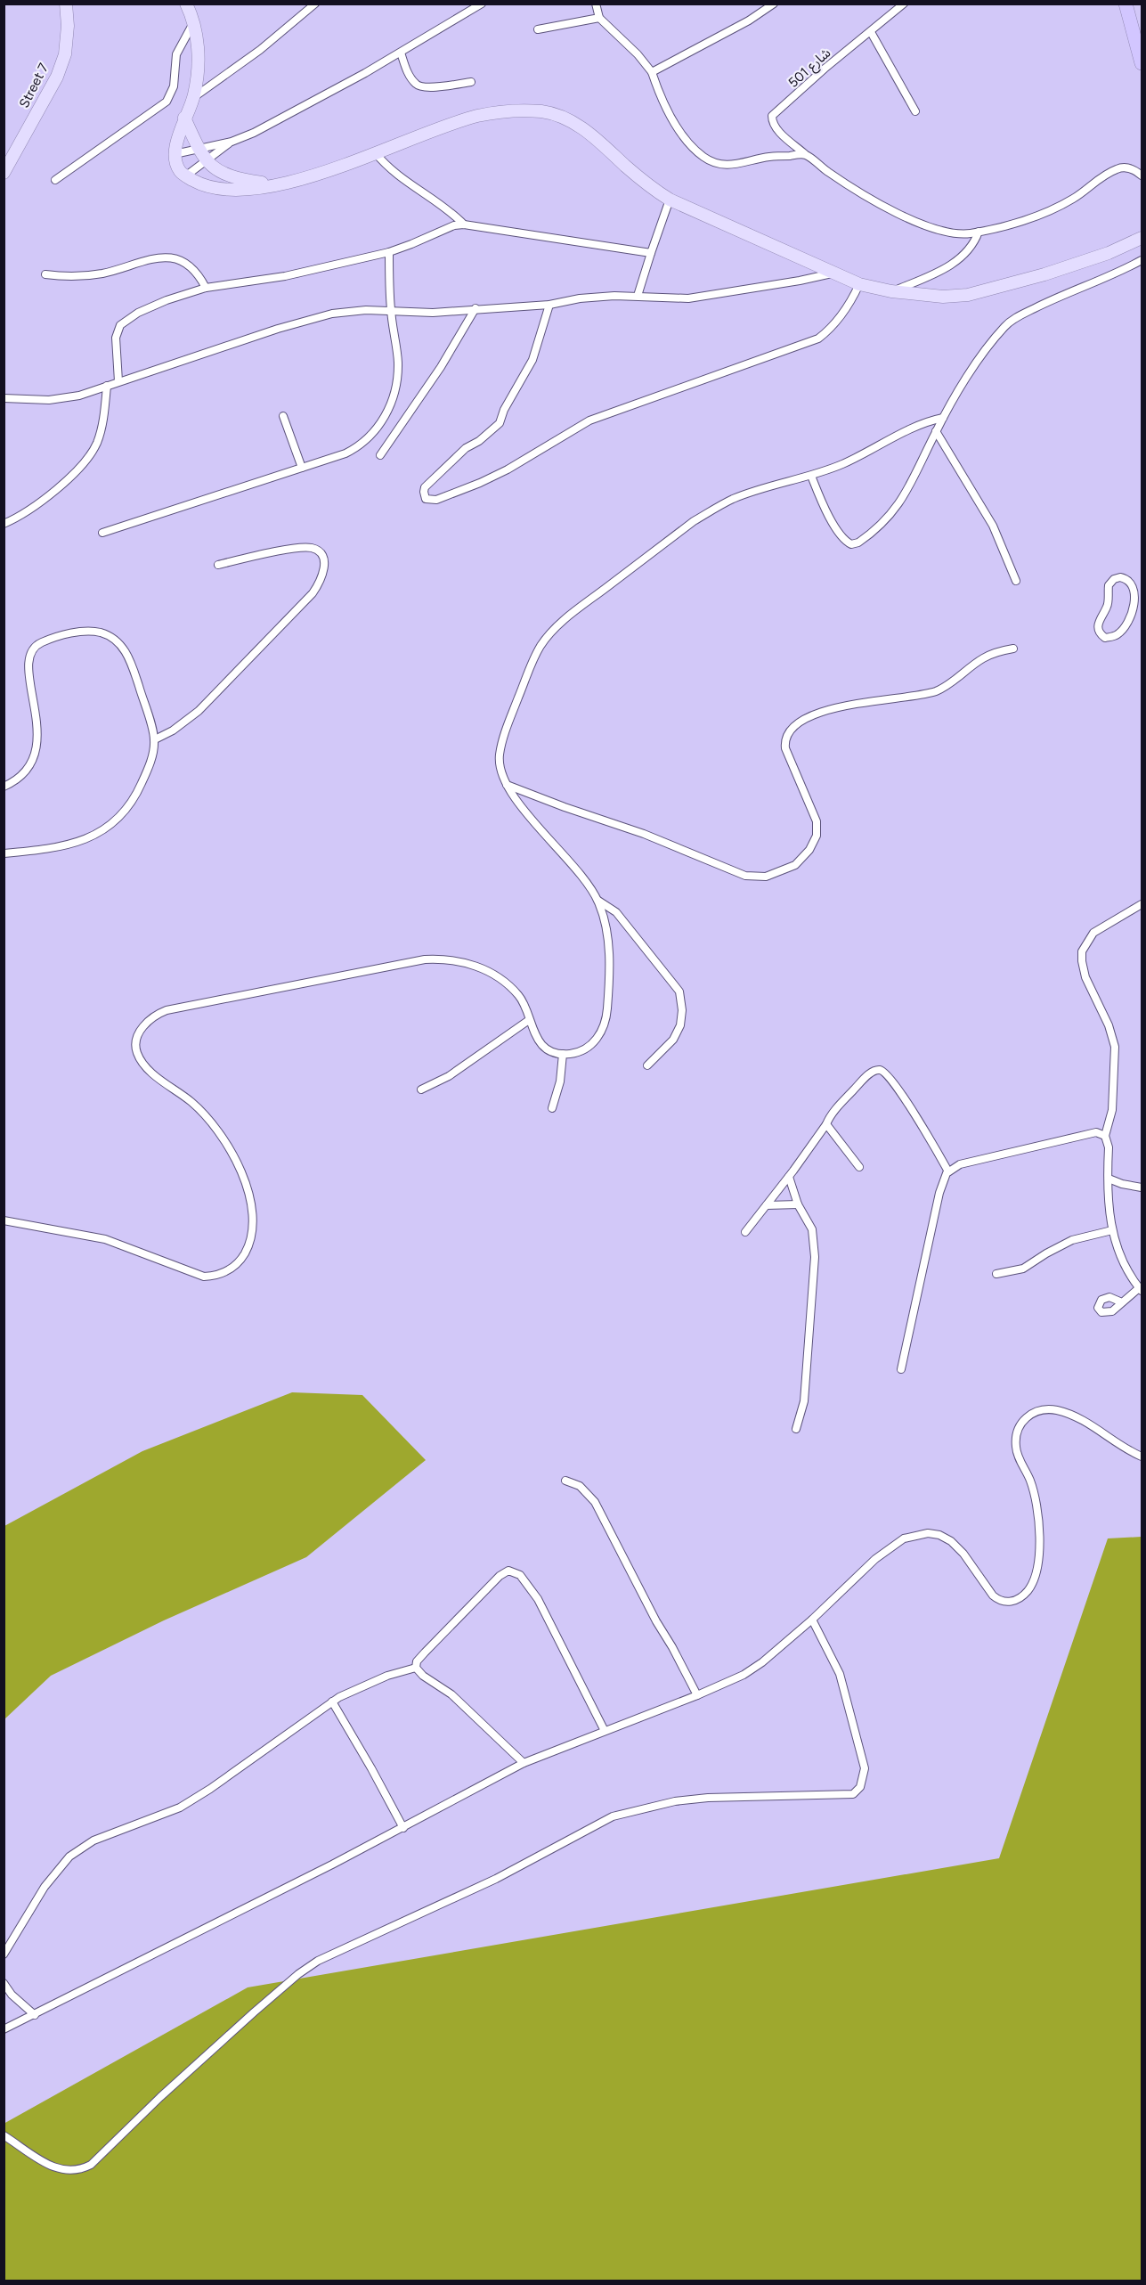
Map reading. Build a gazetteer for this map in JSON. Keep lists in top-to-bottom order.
{
  "streets": {
    "main road": ["Street 7"],
    "street": ["شارع 501"]
  }
}
